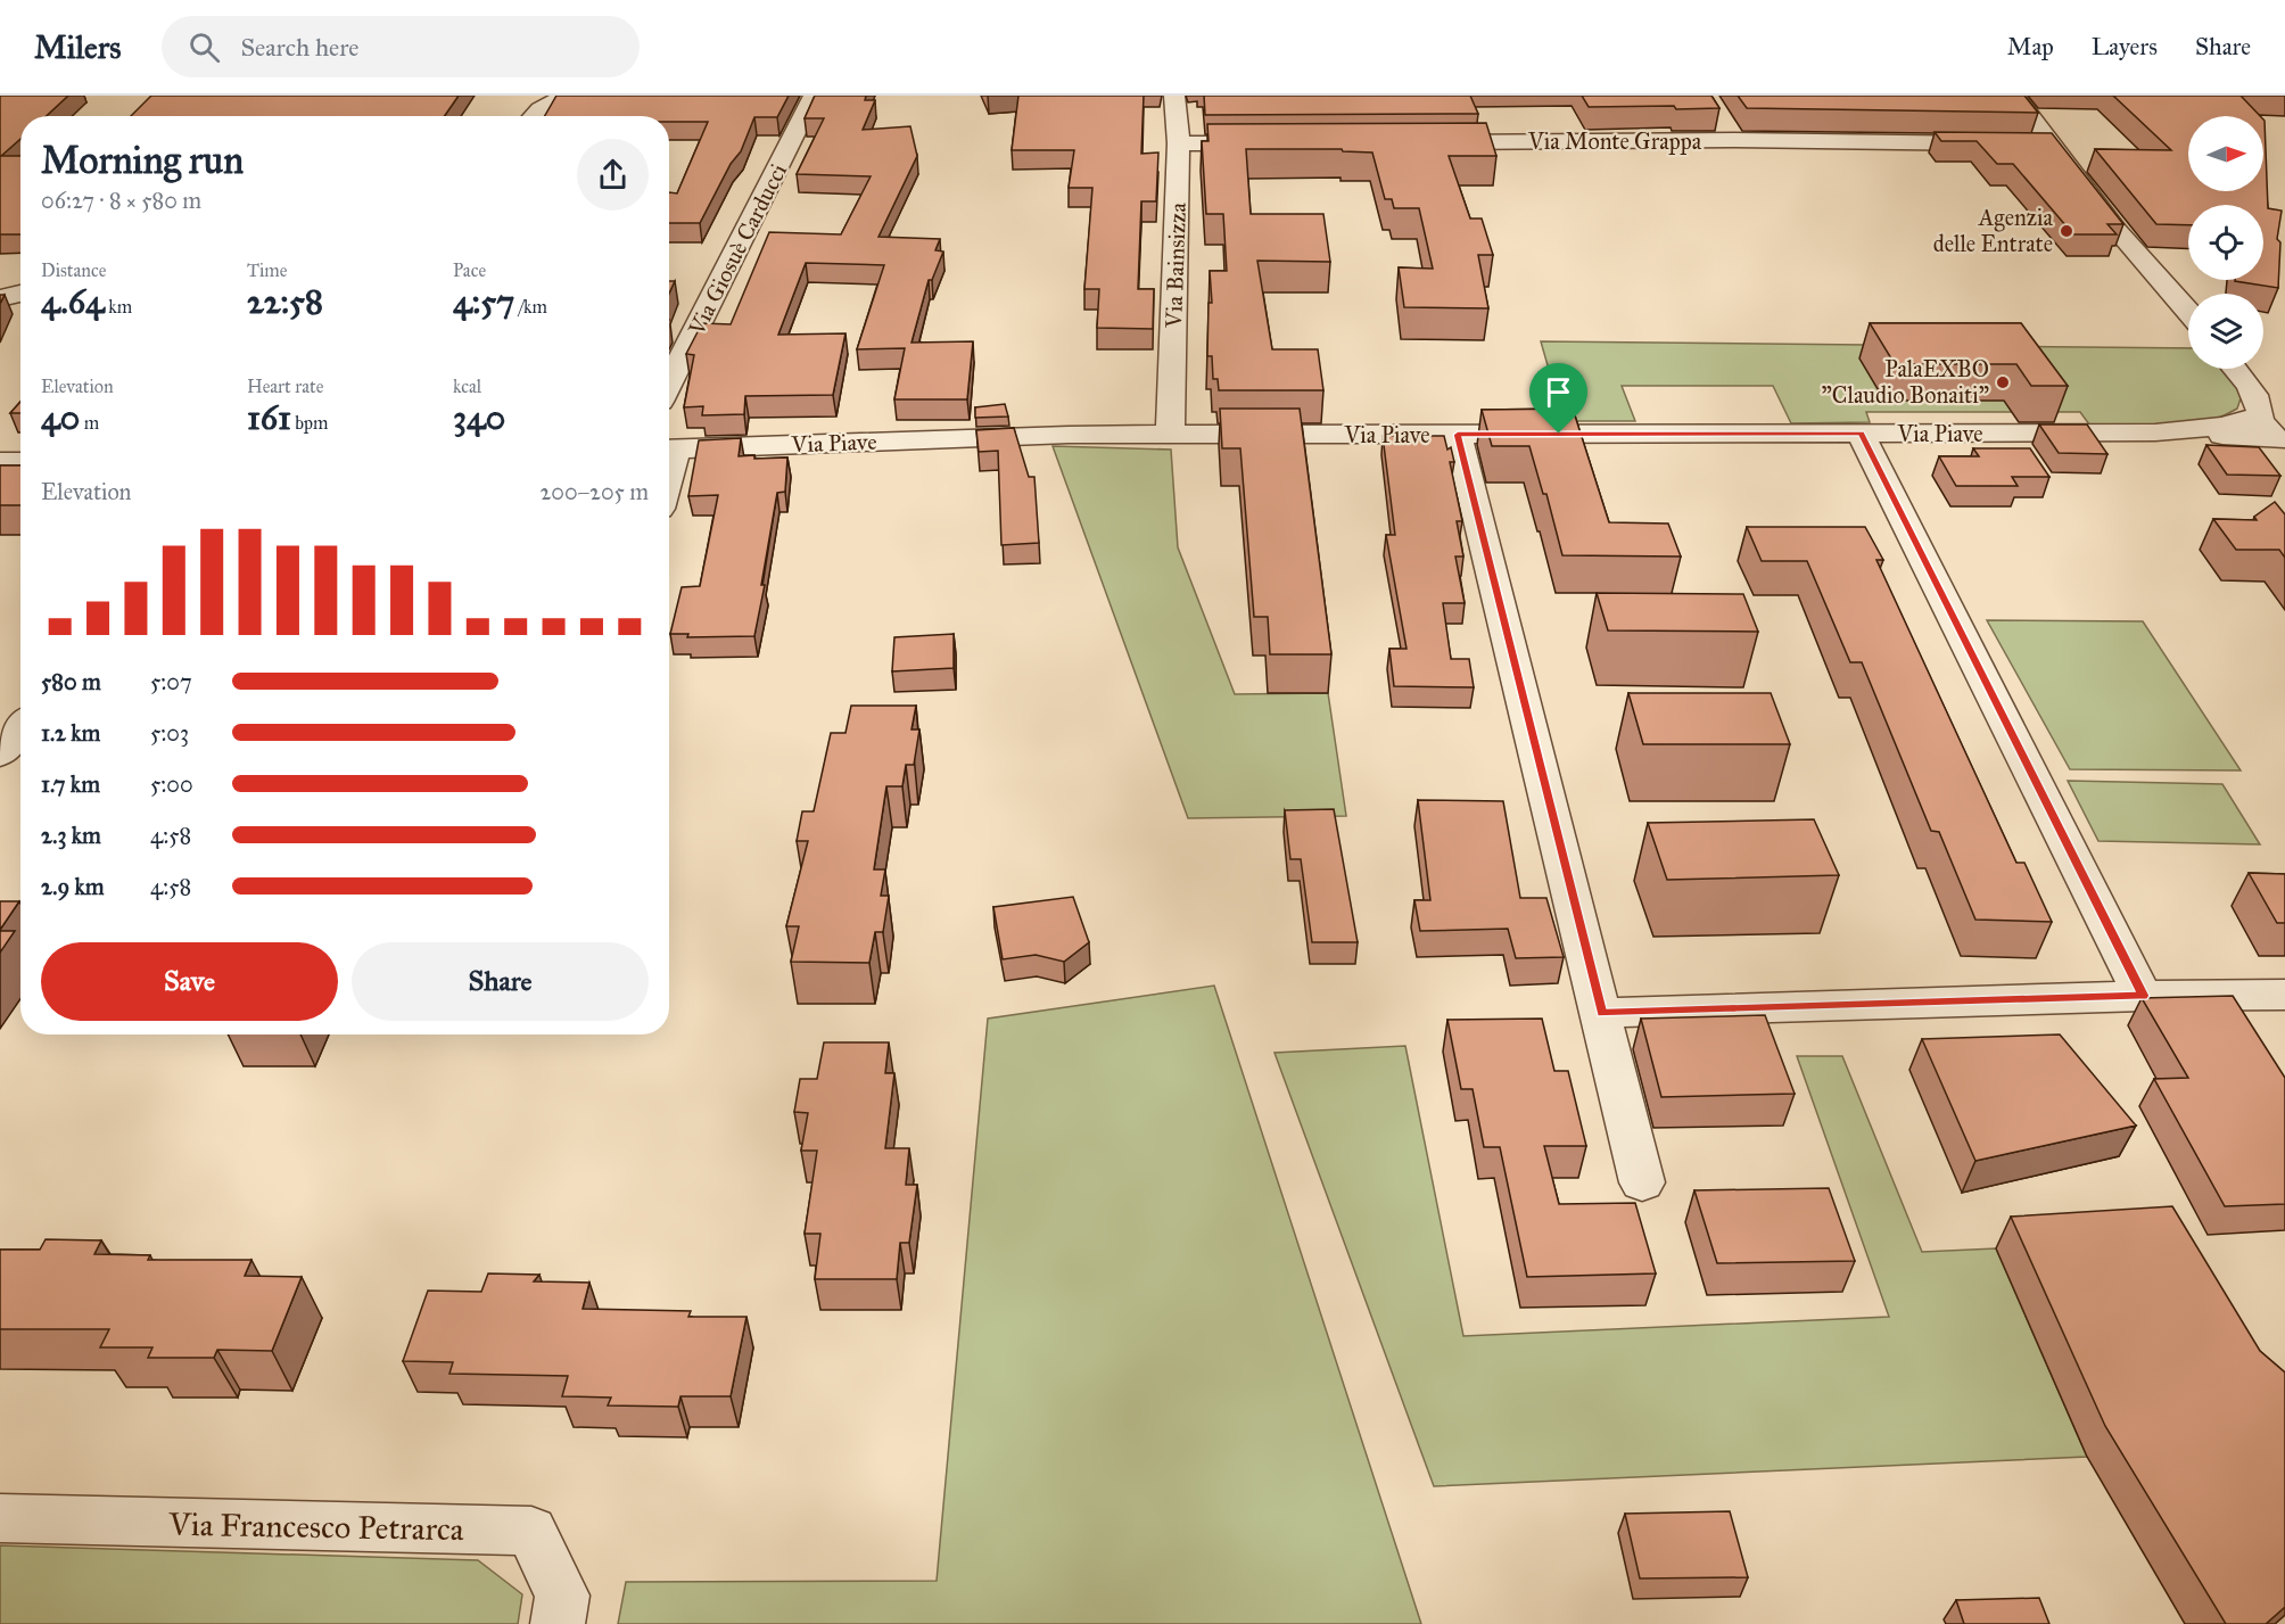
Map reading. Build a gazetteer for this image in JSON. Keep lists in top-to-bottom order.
{
  "streets": {
    "street": [
      "Via Monte Grappa",
      "Via Giosuè Carducci",
      "Via Bainsizza",
      "Via Piave",
      "Via Francesco Petrarca"
    ]
  },
  "crossings": [
    ["Via Bainsizza", "Via Piave"]
  ],
  "places": ["Agenzia delle Entrate", "PalaEXBO \"Claudio Bonaiti\""],
  "north": "right",
  "page": {
    "header": "Milers",
    "search": "Search here",
    "nav": ["Map", "Layers", "Share"],
    "heading": ["Morning run", "06:27 · 8 × 580 m"],
    "stats": [
      ["Distance", "4.64 km"],
      ["Time", "22:58"],
      ["Pace", "4:57 /km"],
      ["Elevation", "40 m"],
      ["Heart rate", "161 bpm"],
      ["kcal", "340"]
    ],
    "chart": ["Elevation", "200–205 m"],
    "list": [
      {
        "name": "580 m",
        "note": "5:07"
      },
      {
        "name": "1.2 km",
        "note": "5:03"
      },
      {
        "name": "1.7 km",
        "note": "5:00"
      },
      {
        "name": "2.3 km",
        "note": "4:58"
      },
      {
        "name": "2.9 km",
        "note": "4:58"
      }
    ],
    "buttons": ["Save", "Share"]
  }
}
